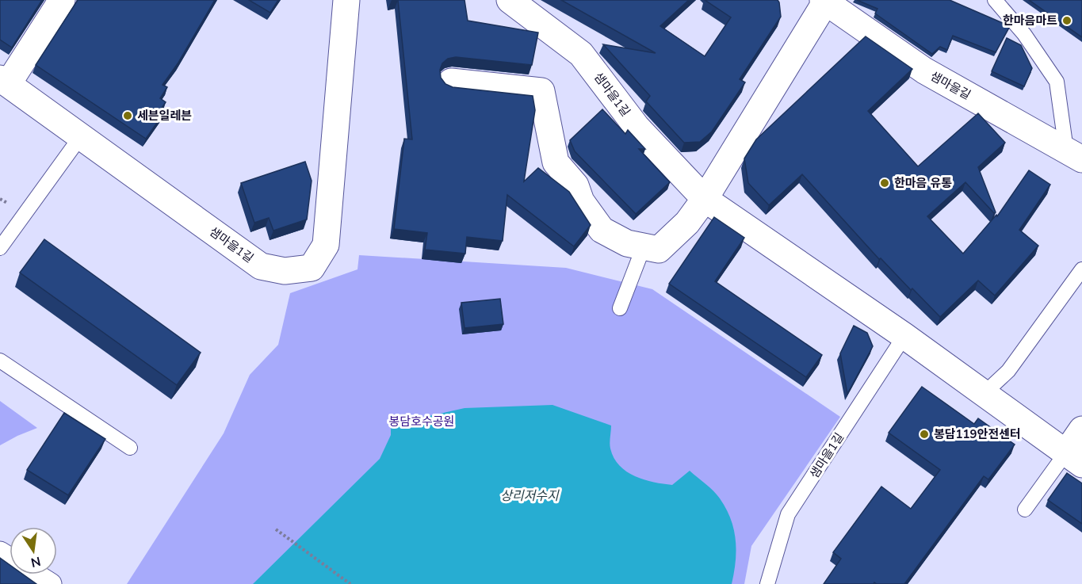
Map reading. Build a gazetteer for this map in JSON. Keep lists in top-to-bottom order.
{
  "streets": {
    "street": ["샘마을길", "샘마을1길"]
  },
  "crossings": [
    ["샘마을길", "샘마을1길"]
  ],
  "water": ["상리저수지"],
  "parks": ["봉담호수공원"],
  "places": [
    "한마음마트",
    "세븐일레븐",
    "한마음 유통",
    "봉담119안전센터"
  ],
  "north": "bottom"
}
